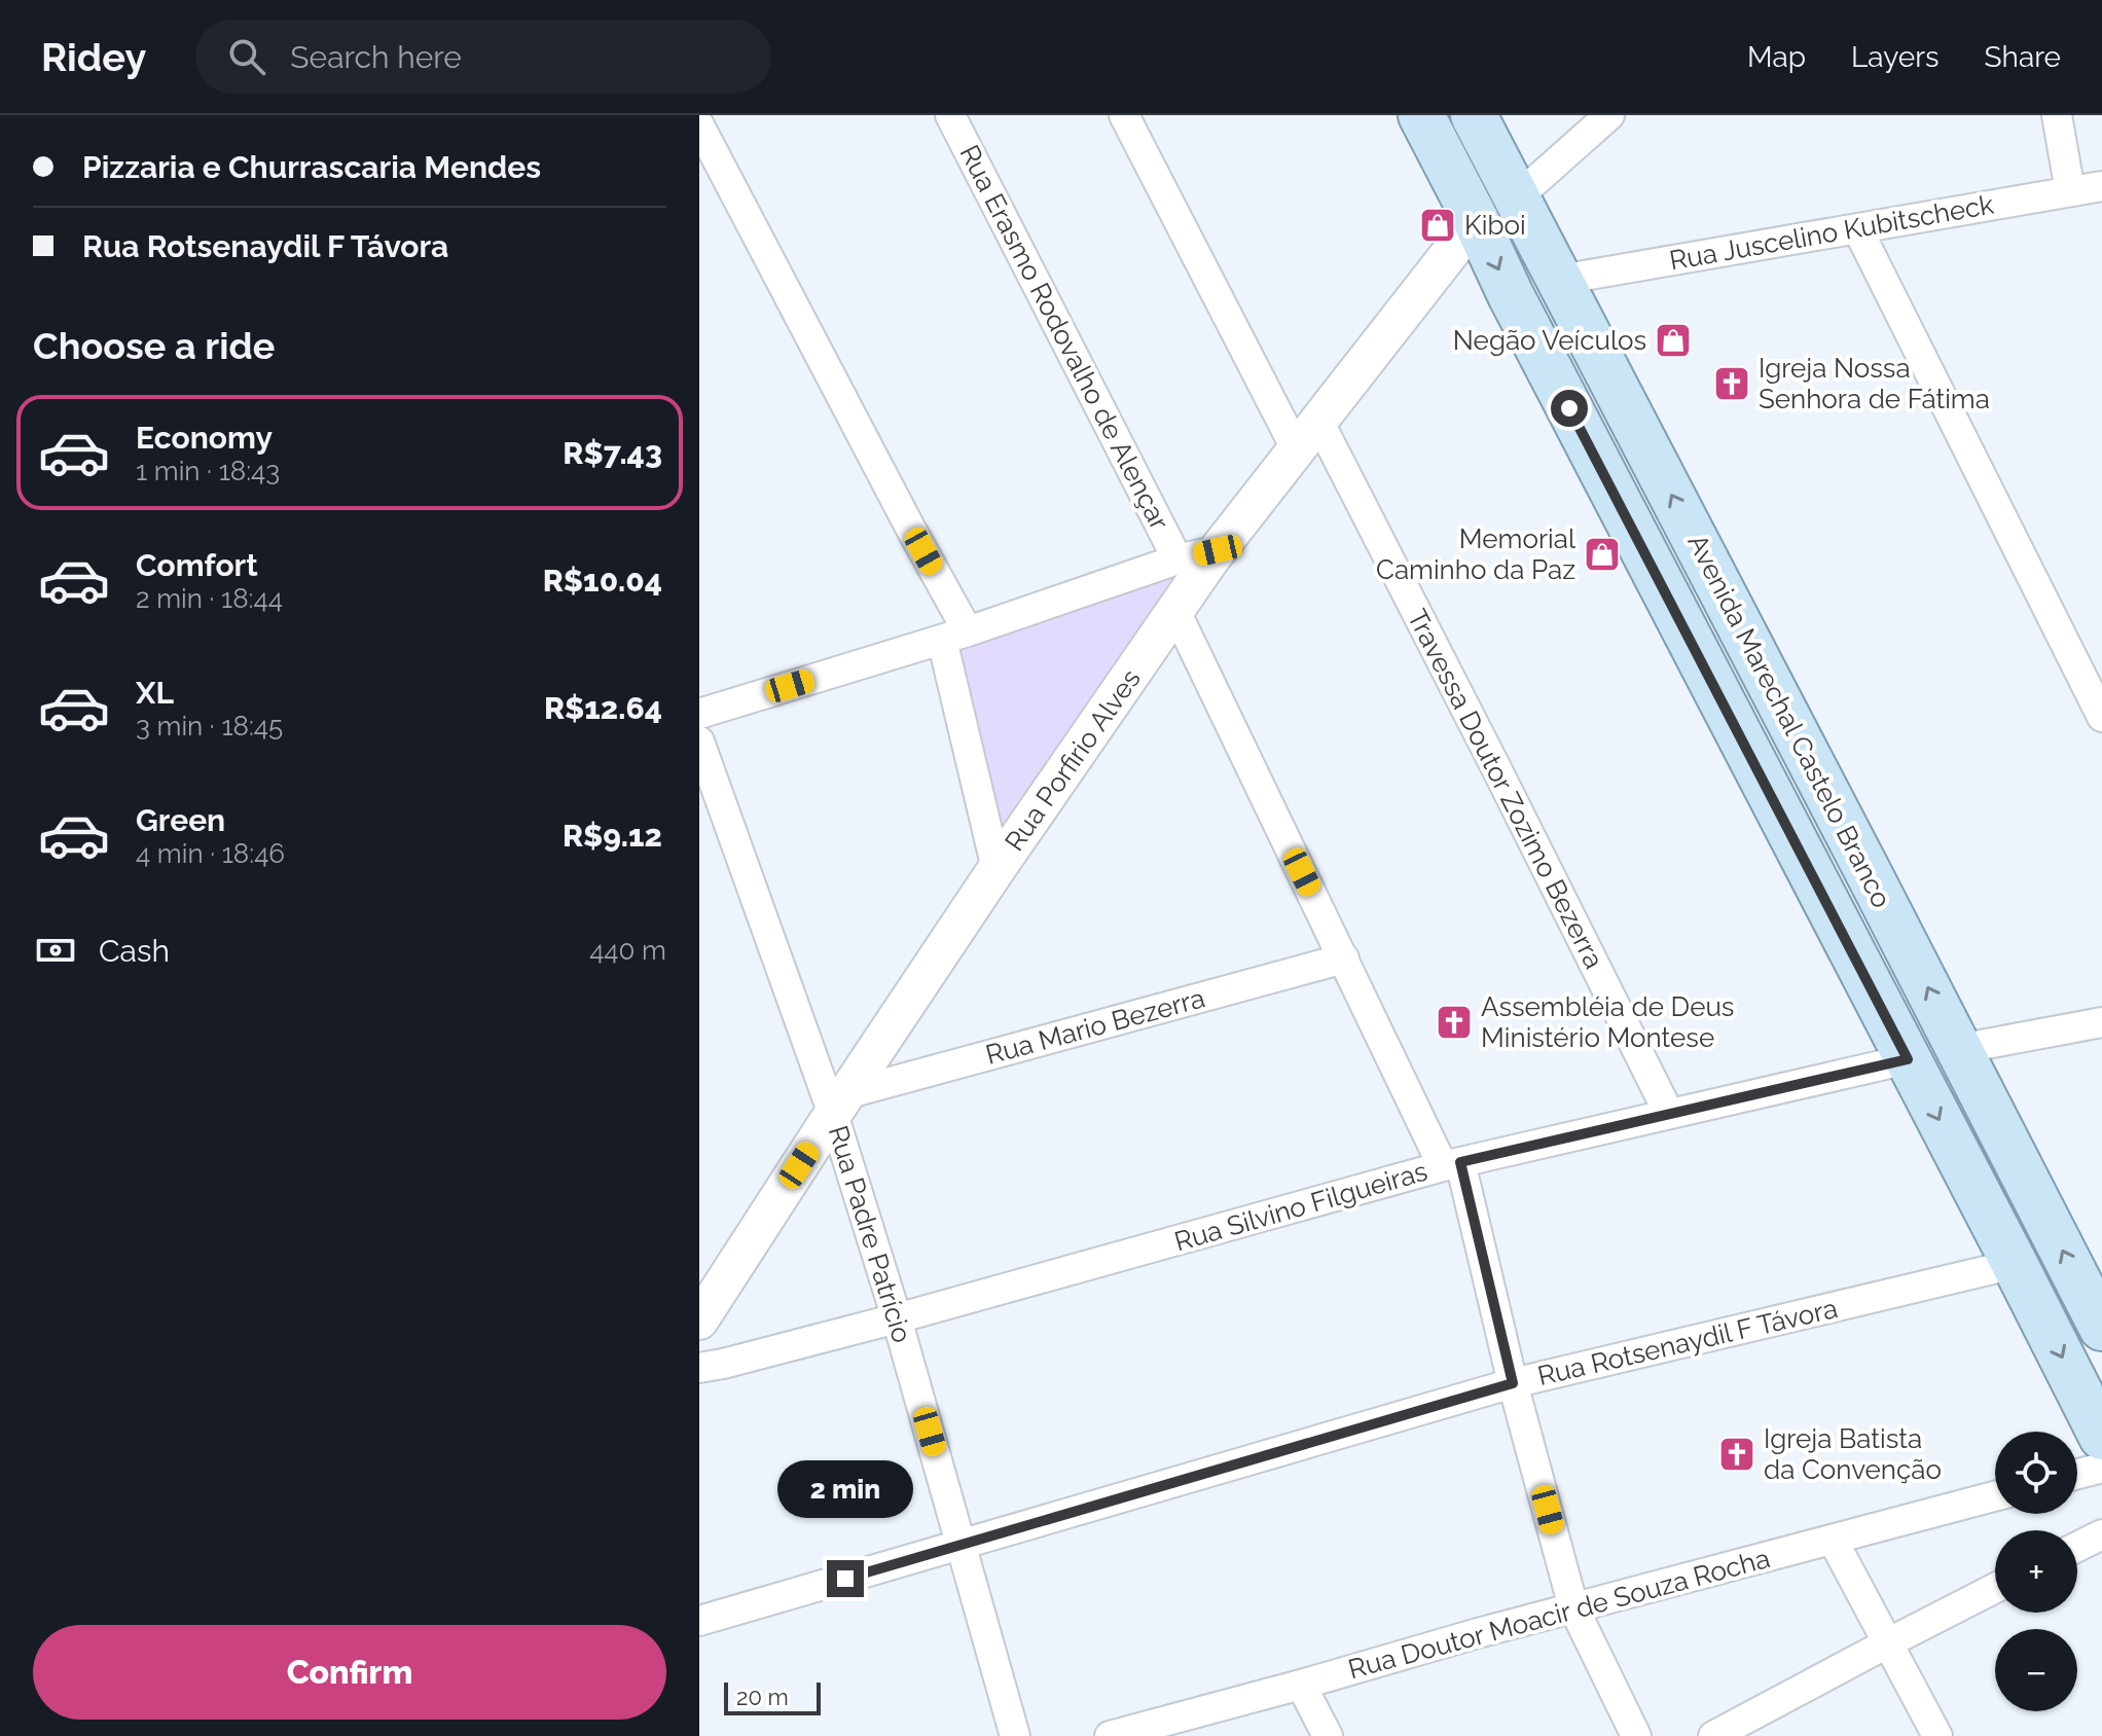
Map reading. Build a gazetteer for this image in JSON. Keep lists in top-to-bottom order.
{
  "streets": {
    "main road": ["Avenida Marechal Castelo Branco"],
    "street": [
      "Rua Juscelino Kubitscheck",
      "Rua Erasmo Rodovalho de Alençar",
      "Rua Porfirio Alves",
      "Travessa Doutor Zozimo Bezerra",
      "Rua Mario Bezerra",
      "Rua Silvino Filgueiras",
      "Rua Padre Patrício",
      "Rua Rotsenaydil F Távora",
      "Rua Doutor Moacir de Souza Rocha"
    ]
  },
  "crossings": [
    ["Rua Juscelino Kubitscheck", "Avenida Marechal Castelo Branco"],
    ["Avenida Marechal Castelo Branco", "Rua Porfirio Alves"],
    ["Avenida Marechal Castelo Branco", "Rua Silvino Filgueiras"],
    ["Avenida Marechal Castelo Branco", "Rua Rotsenaydil F Távora"],
    ["Rua Porfirio Alves", "Travessa Doutor Zozimo Bezerra"],
    ["Rua Porfirio Alves", "Rua Mario Bezerra"],
    ["Rua Porfirio Alves", "Rua Padre Patrício"],
    ["Travessa Doutor Zozimo Bezerra", "Rua Silvino Filgueiras"],
    ["Rua Mario Bezerra", "Rua Padre Patrício"],
    ["Rua Silvino Filgueiras", "Rua Padre Patrício"],
    ["Rua Padre Patrício", "Rua Rotsenaydil F Távora"]
  ],
  "places": {
    "shop": ["Kiboi", "Negão Veículos", "Memorial Caminho da Paz"],
    "church": ["Igreja Nossa Senhora de Fátima", "Assembléia de Deus Ministério Montese", "Igreja Batista da Convenção"]
  },
  "scale_bar": "20 m",
  "page": {
    "header": "Ridey",
    "search": "Search here",
    "nav": ["Map", "Layers", "Share"],
    "banner": ["Pizzaria e Churrascaria Mendes", "Rua Rotsenaydil F Távora"],
    "heading": "Choose a ride",
    "list": [
      {
        "name": "Economy",
        "note": "1 min · 18:43",
        "value": "R$7.43"
      },
      {
        "name": "Comfort",
        "note": "2 min · 18:44",
        "value": "R$10.04"
      },
      {
        "name": "XL",
        "note": "3 min · 18:45",
        "value": "R$12.64"
      },
      {
        "name": "Green",
        "note": "4 min · 18:46",
        "value": "R$9.12"
      }
    ],
    "pay": ["Cash", "440 m"],
    "map_buttons": ["+", "−"],
    "bubble": "2 min",
    "buttons": "Confirm",
    "scale": "20 m"
  }
}
